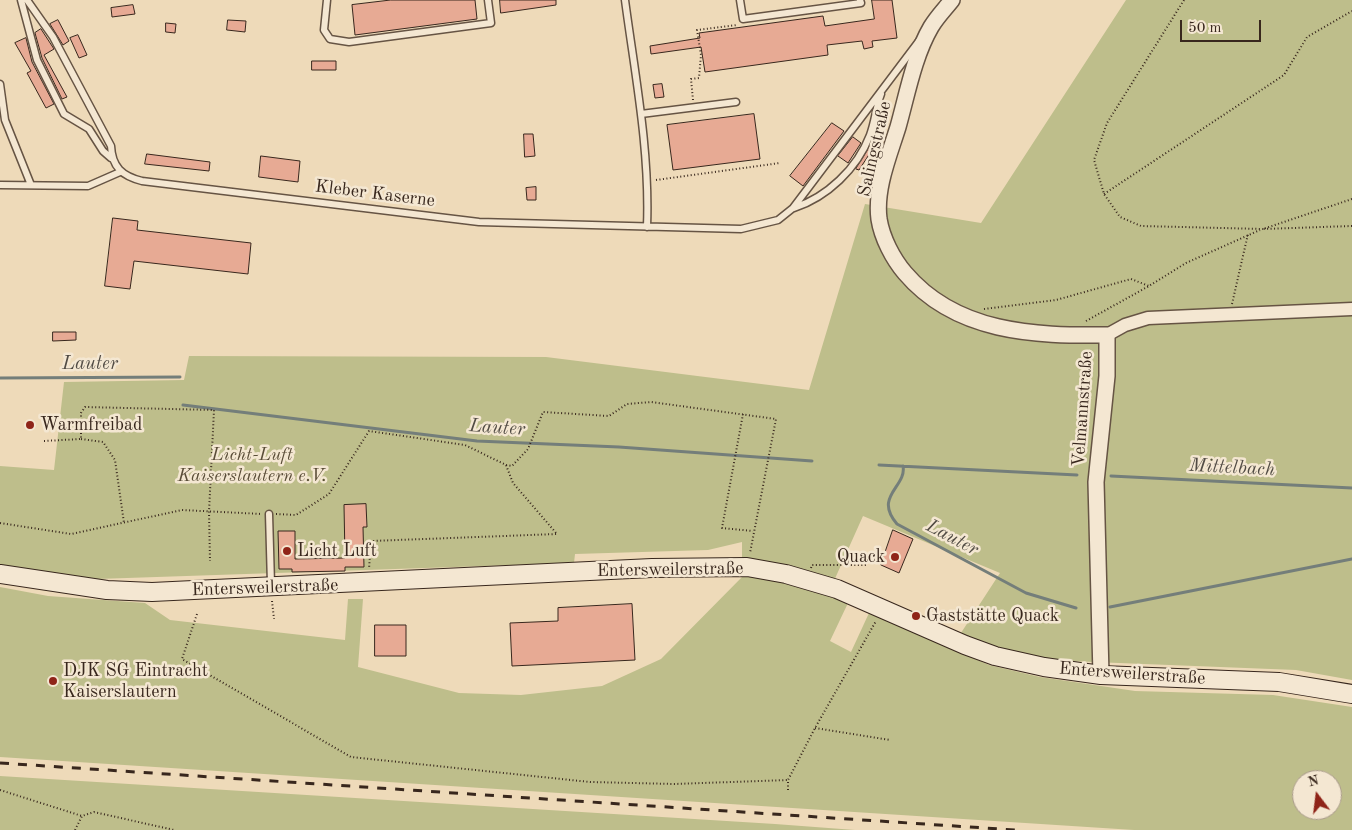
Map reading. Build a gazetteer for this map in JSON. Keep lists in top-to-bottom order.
{
  "streets": {
    "main road": ["Entersweilerstraße"],
    "street": ["Salingstraße", "Velmannstraße"],
    "lane": ["Kleber Kaserne"]
  },
  "crossings": [
    ["Salingstraße", "Velmannstraße"],
    ["Velmannstraße", "Entersweilerstraße"]
  ],
  "water": ["Lauter", "Mittelbach"],
  "parks": ["Licht-Luft Kaiserslautern e.V."],
  "places": [
    "Warmfreibad",
    "Licht Luft",
    "Quack",
    "Gaststätte Quack",
    "DJK SG Eintracht Kaiserslautern"
  ],
  "scale_bar": "50 m",
  "north": "top"
}
